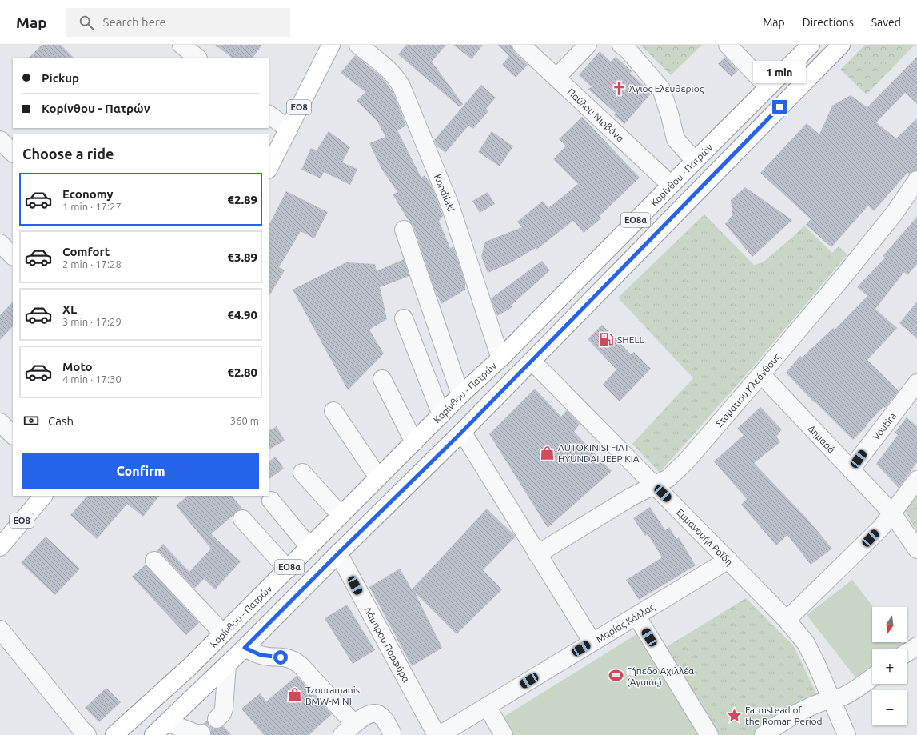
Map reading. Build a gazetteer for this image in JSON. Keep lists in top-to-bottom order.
{
  "streets": {
    "main road": ["ΕΟ8", "Κορίνθου - Πατρών", "ΕΟ8α"],
    "street": [
      "Παύλου Νιρβάνα",
      "Kondilaki",
      "Σταματίου Κλεάνθους",
      "Voutira",
      "Δημαρά",
      "Εμμανουήλ Ροΐδη",
      "Μαρίας Κάλλας",
      "Λάμπρου Πορφύρα"
    ]
  },
  "crossings": [
    ["Παύλου Νιρβάνα", "Κορίνθου - Πατρών"],
    ["Κορίνθου - Πατρών", "Kondilaki"],
    ["ΕΟ8α", "Εμμανουήλ Ροΐδη"],
    ["ΕΟ8α", "Λάμπρου Πορφύρα"],
    ["Σταματίου Κλεάνθους", "Δημαρά"],
    ["Σταματίου Κλεάνθους", "Εμμανουήλ Ροΐδη"],
    ["Voutira", "Δημαρά"],
    ["Εμμανουήλ Ροΐδη", "Μαρίας Κάλλας"]
  ],
  "places": {
    "church": ["Άγιος Ελευθέριος"],
    "fuel station": ["SHELL"],
    "shop": ["AUTOKINISI FIAT HYUNDAI JEEP KIA", "Tzouramanis BMW-MINI"],
    "sports": ["Γήπεδο Αχιλλέα (Αγυιάς)"],
    "place": ["Farmstead of the Roman Period"]
  },
  "north": "bottom",
  "page": {
    "header": "Map",
    "search": "Search here",
    "nav": ["Map", "Directions", "Saved"],
    "banner": ["Pickup", "Κορίνθου - Πατρών"],
    "bubble": "1 min",
    "heading": "Choose a ride",
    "list": [
      {
        "name": "Economy",
        "note": "1 min · 17:27",
        "value": "€2.89"
      },
      {
        "name": "Comfort",
        "note": "2 min · 17:28",
        "value": "€3.89"
      },
      {
        "name": "XL",
        "note": "3 min · 17:29",
        "value": "€4.90"
      },
      {
        "name": "Moto",
        "note": "4 min · 17:30",
        "value": "€2.80"
      }
    ],
    "pay": ["Cash", "360 m"],
    "buttons": "Confirm",
    "map_buttons": ["+", "−"]
  }
}
